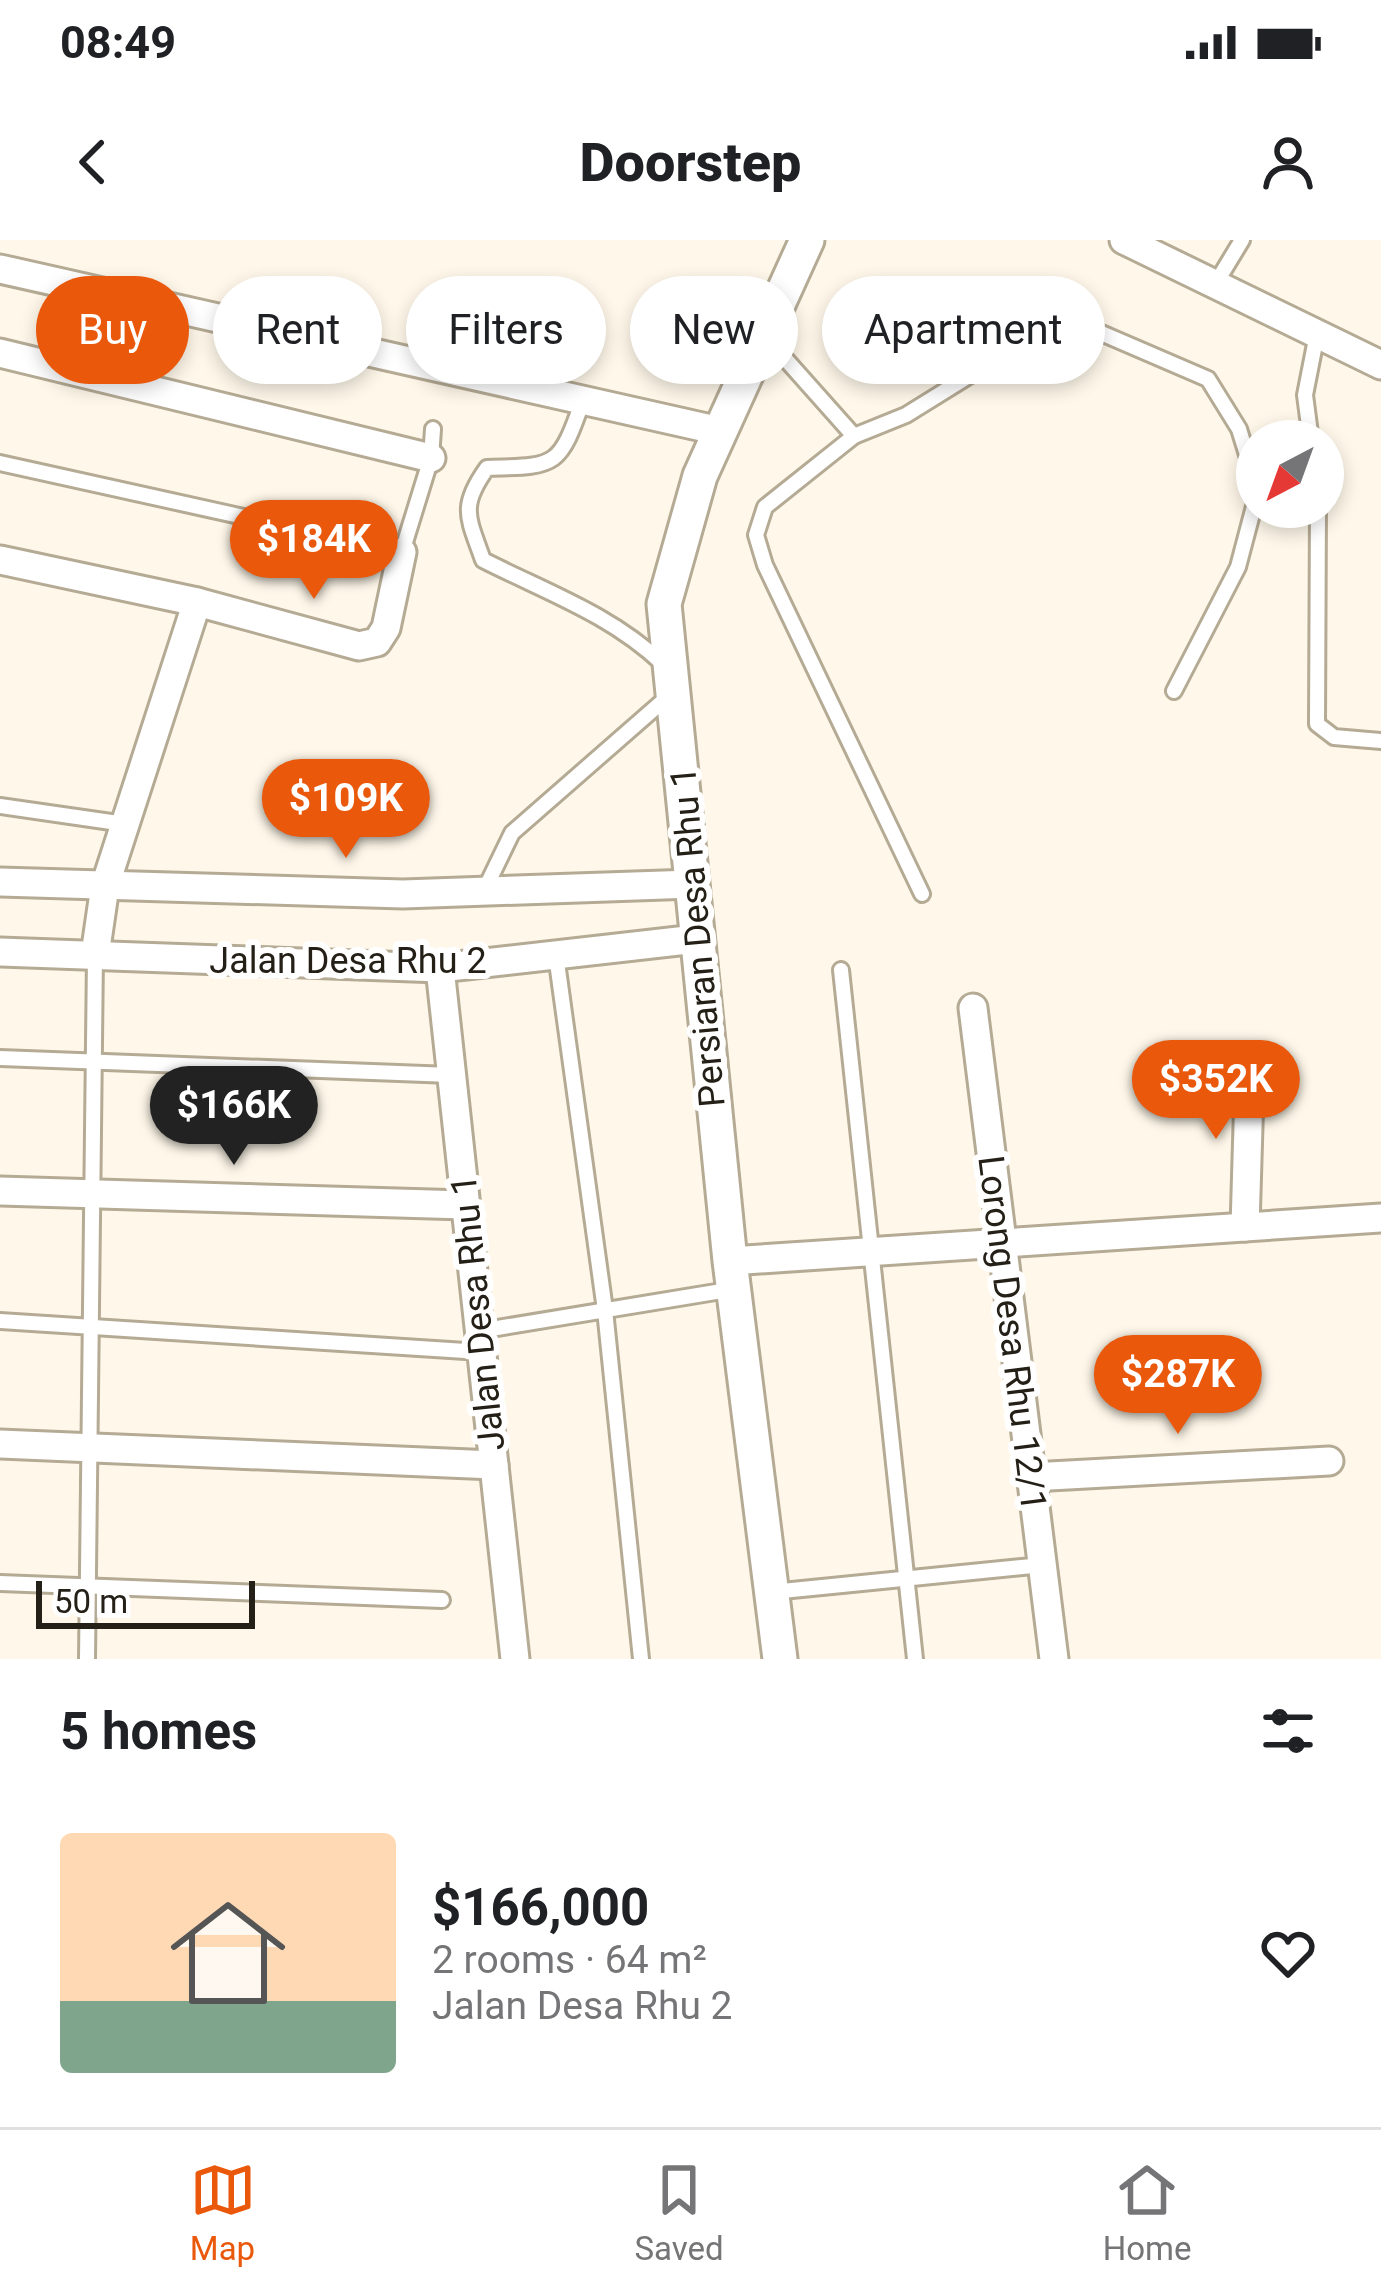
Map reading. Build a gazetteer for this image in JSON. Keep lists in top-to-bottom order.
{
  "streets": {
    "street": [
      "Persiaran Desa Rhu 1",
      "Jalan Desa Rhu 2",
      "Jalan Desa Rhu 1",
      "Lorong Desa Rhu 12/1"
    ]
  },
  "crossings": [
    ["Persiaran Desa Rhu 1", "Jalan Desa Rhu 2"],
    ["Jalan Desa Rhu 2", "Jalan Desa Rhu 1"]
  ],
  "scale_bar": "50 m",
  "north": "bottom left",
  "page": {
    "status": "08:49",
    "header": "Doorstep",
    "chip": [
      "Buy",
      "Rent",
      "Filters",
      "New",
      "Apartment"
    ],
    "price": [
      "$184K",
      "$109K",
      "$352K",
      "$166K",
      "$287K"
    ],
    "scale": "50 m",
    "heading": "5 homes",
    "list": [
      {
        "name": "$166,000",
        "note": "2 rooms · 64 m² · Jalan Desa Rhu 2"
      }
    ],
    "tabs": ["Map", "Saved", "Home"]
  }
}
